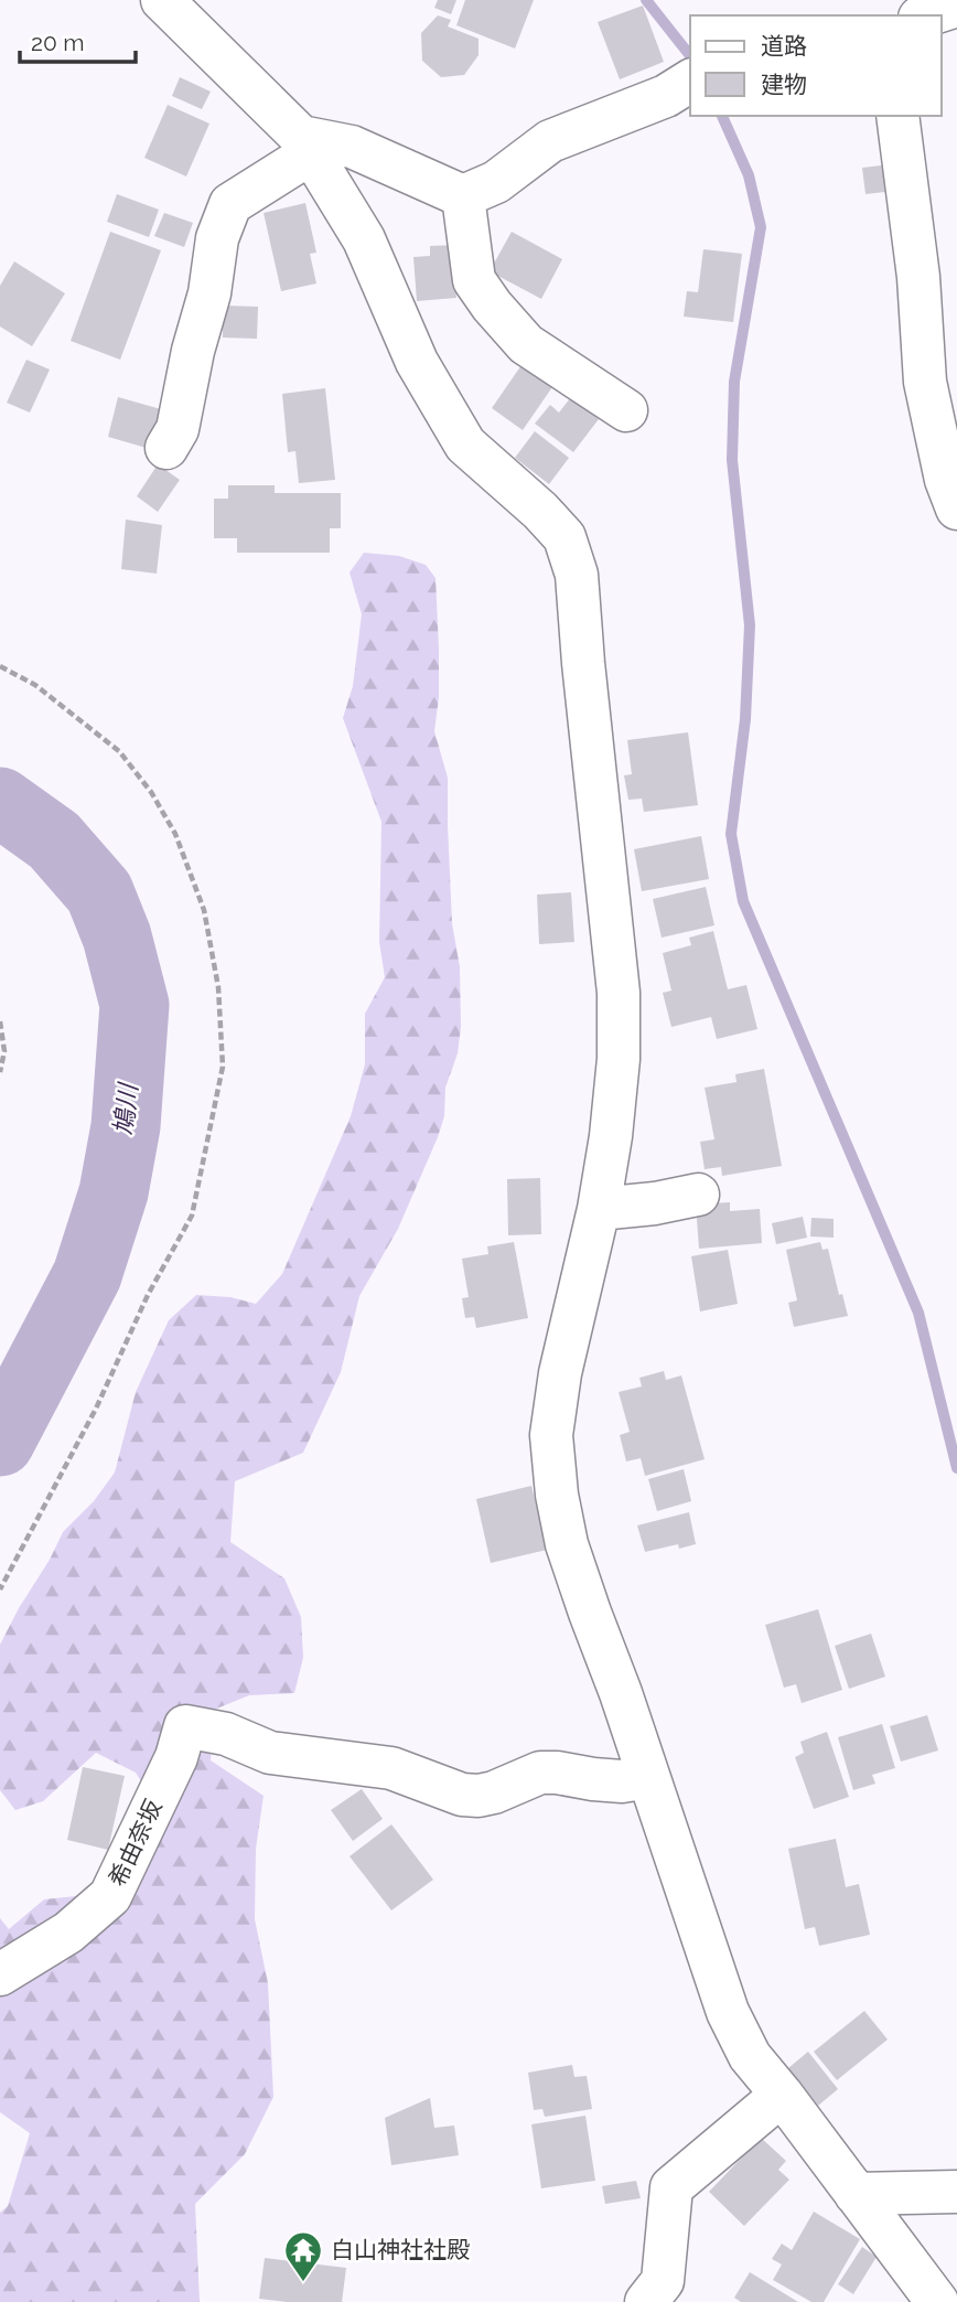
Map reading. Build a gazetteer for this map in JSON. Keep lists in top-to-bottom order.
{
  "streets": {
    "street": ["希由奈坂"]
  },
  "water": ["鳩川"],
  "places": {
    "temple": ["白山神社社殿"]
  },
  "legend": ["道路", "建物"],
  "scale_bar": "20 m"
}
